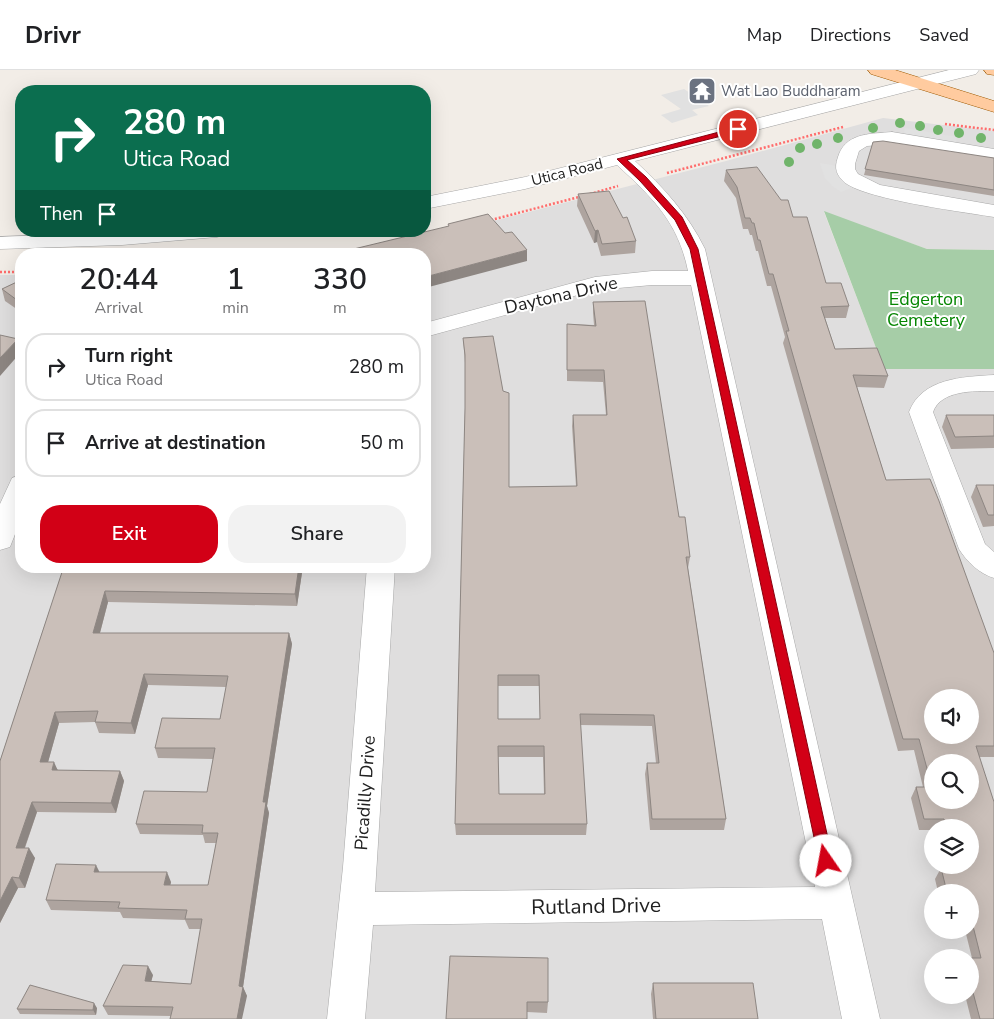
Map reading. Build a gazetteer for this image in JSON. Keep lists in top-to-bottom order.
{
  "streets": {
    "street": [
      "Utica Road",
      "Daytona Drive",
      "Picadilly Drive",
      "Rutland Drive"
    ]
  },
  "crossings": [
    ["Picadilly Drive", "Rutland Drive"]
  ],
  "parks": ["Edgerton Cemetery"],
  "places": {
    "temple": ["Wat Lao Buddharam"]
  },
  "page": {
    "header": "Drivr",
    "nav": ["Map", "Directions", "Saved"],
    "turn": ["280 m", "Utica Road"],
    "then": "Then",
    "eta": [
      "20:44",
      "Arrival",
      "1",
      "min",
      "330",
      "m"
    ],
    "list": [
      {
        "name": "Turn right",
        "note": "Utica Road",
        "value": "280 m"
      },
      {
        "name": "Arrive at destination",
        "value": "50 m"
      }
    ],
    "buttons": ["Exit", "Share"],
    "map_buttons": ["+", "−"]
  }
}
